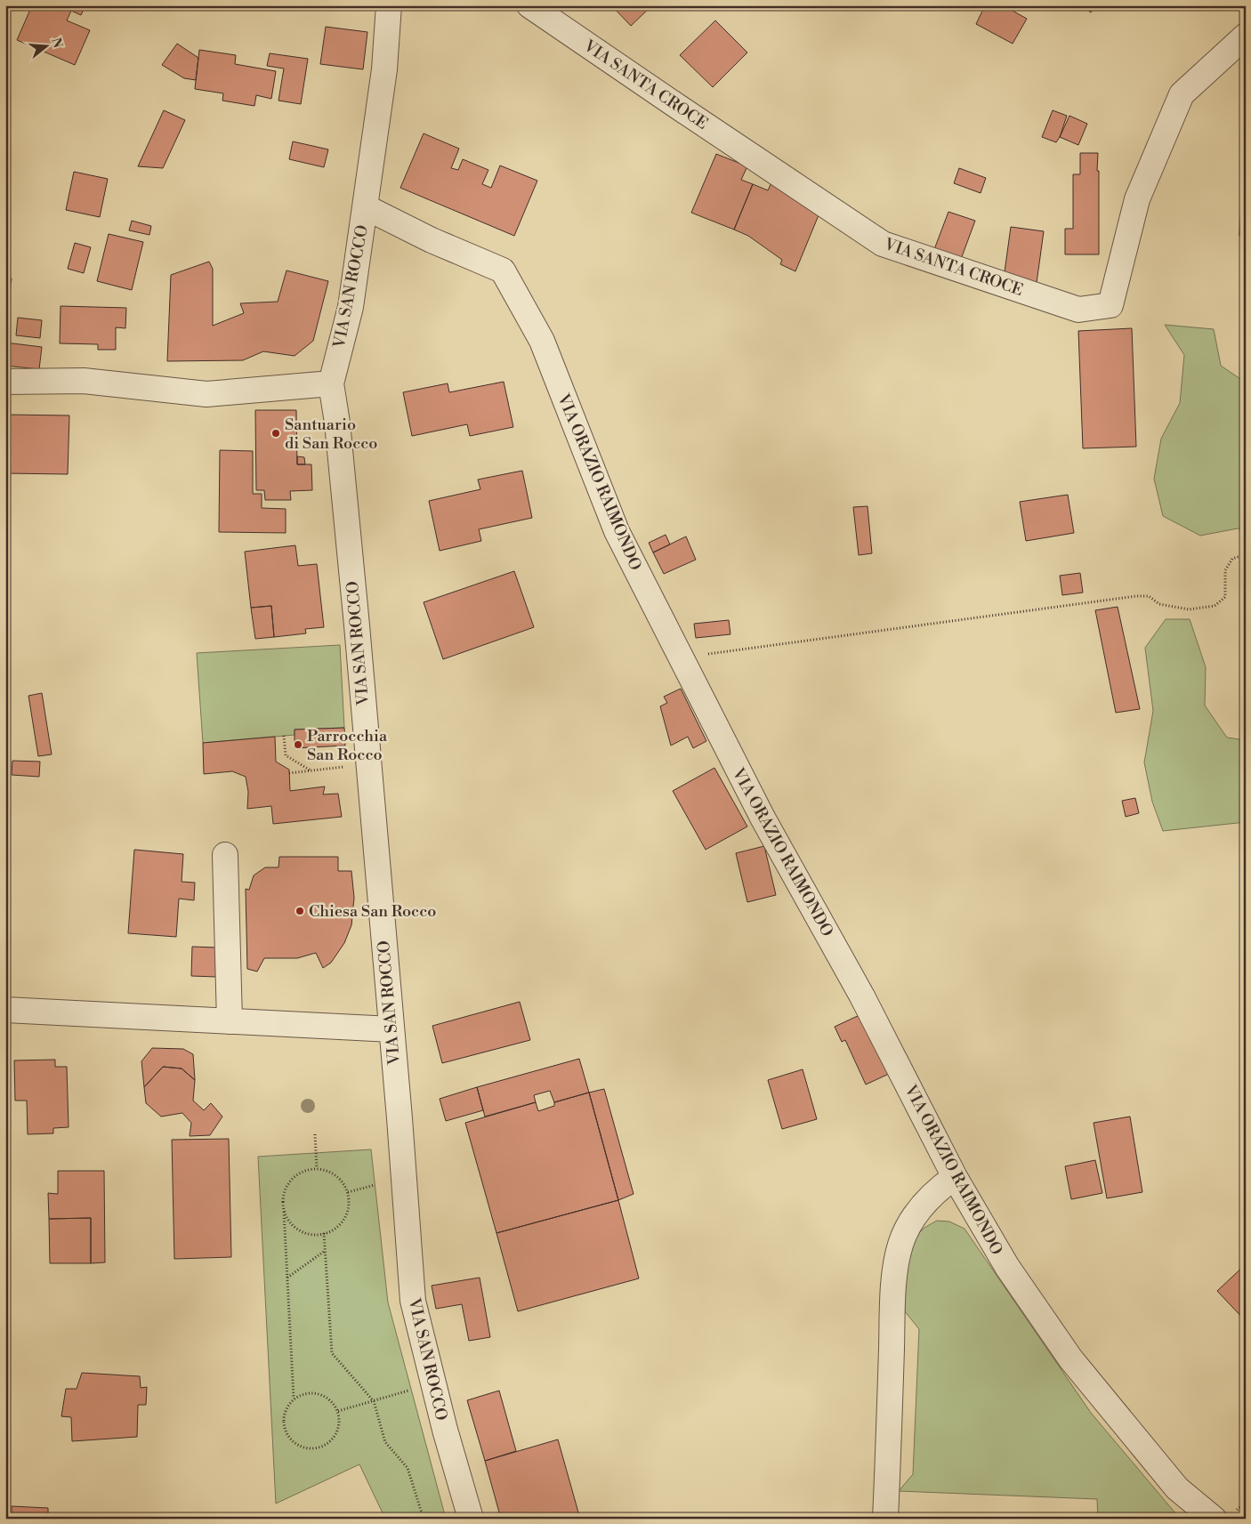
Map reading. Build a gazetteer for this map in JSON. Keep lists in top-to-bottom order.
{
  "streets": {
    "street": ["VIA SANTA CROCE", "VIA SAN ROCCO", "VIA ORAZIO RAIMONDO"]
  },
  "crossings": [
    ["VIA SAN ROCCO", "VIA ORAZIO RAIMONDO"]
  ],
  "places": ["Santuario di San Rocco", "Parrocchia San Rocco", "Chiesa San Rocco"],
  "north": "right"
}
